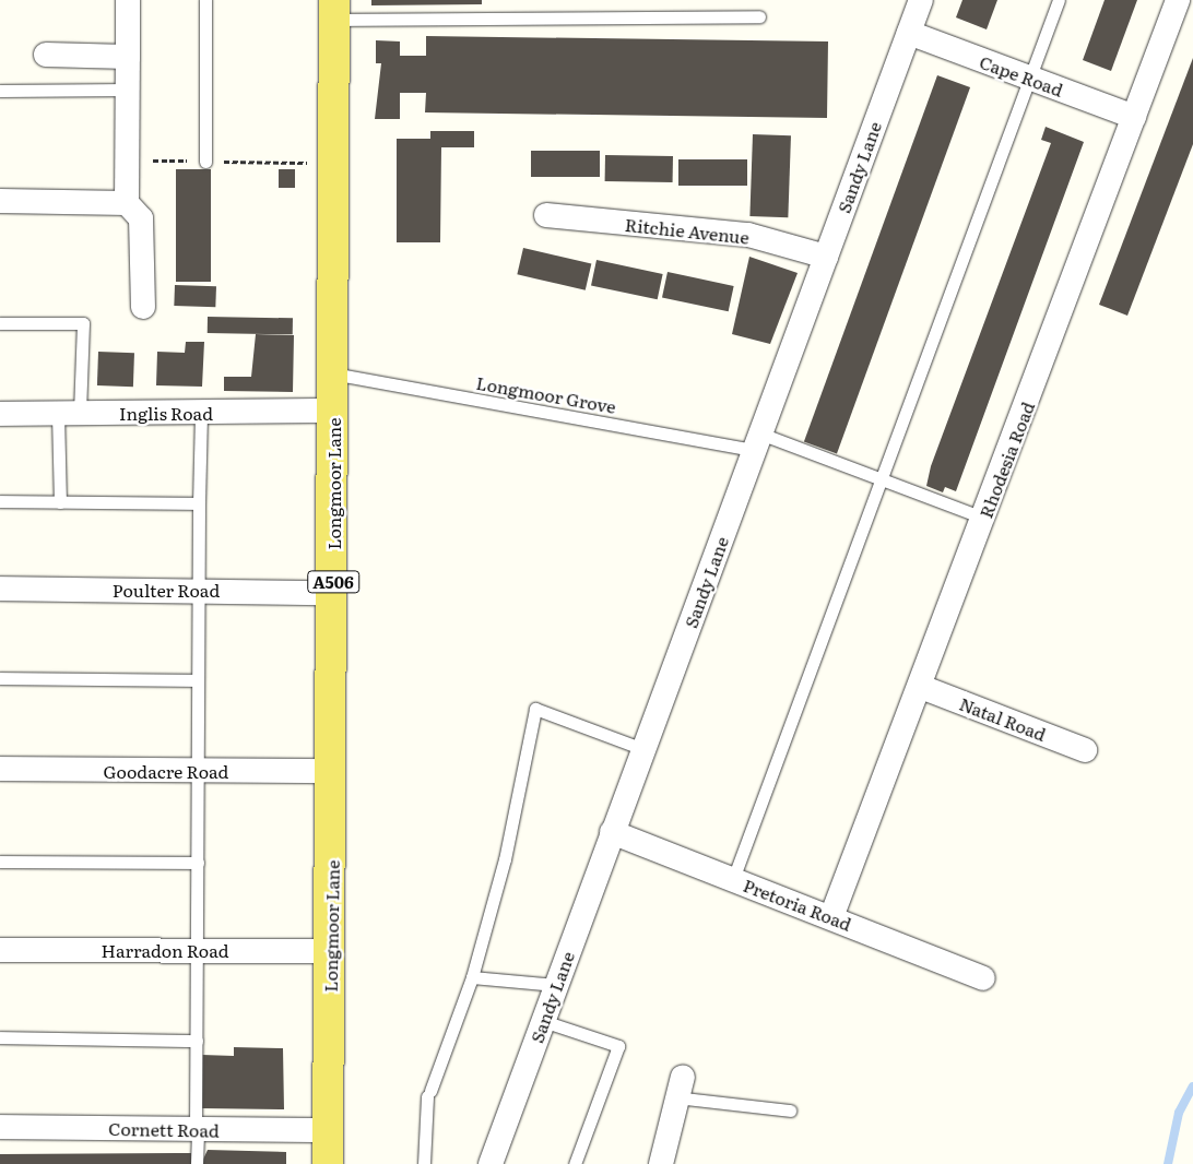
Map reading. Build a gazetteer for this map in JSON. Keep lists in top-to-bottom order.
{
  "streets": {
    "main road": ["Longmoor Lane", "A506"],
    "street": [
      "Cape Road",
      "Sandy Lane",
      "Ritchie Avenue",
      "Inglis Road",
      "Rhodesia Road",
      "Poulter Road",
      "Natal Road",
      "Goodacre Road",
      "Pretoria Road",
      "Harradon Road",
      "Cornett Road"
    ],
    "lane": ["Longmoor Grove"]
  },
  "crossings": [
    ["Cape Road", "Sandy Lane"],
    ["Cape Road", "Rhodesia Road"],
    ["Sandy Lane", "Ritchie Avenue"],
    ["Sandy Lane", "Longmoor Grove"],
    ["Sandy Lane", "Pretoria Road"],
    ["Longmoor Grove", "Rhodesia Road"],
    ["Longmoor Grove", "Longmoor Lane"],
    ["Inglis Road", "Longmoor Lane"],
    ["Rhodesia Road", "Natal Road"],
    ["Rhodesia Road", "Pretoria Road"],
    ["Longmoor Lane", "Poulter Road"],
    ["Longmoor Lane", "Goodacre Road"],
    ["Longmoor Lane", "Harradon Road"],
    ["Longmoor Lane", "Cornett Road"]
  ]
}
